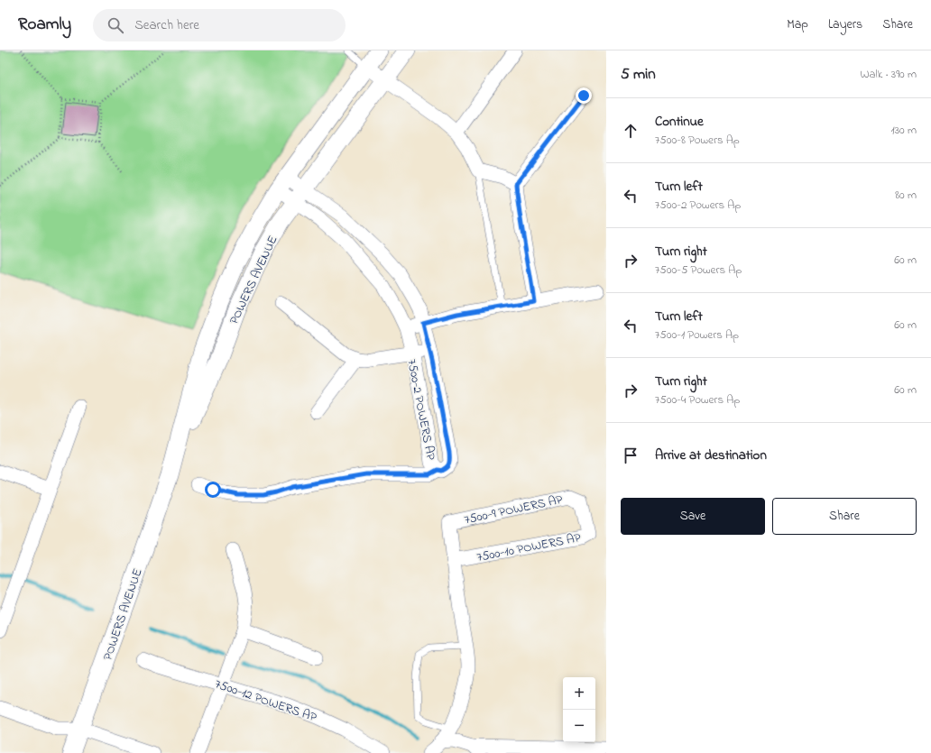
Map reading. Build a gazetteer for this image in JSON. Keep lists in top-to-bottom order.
{
  "streets": {
    "street": [
      "POWERS AVENUE",
      "7500-2 POWERS AP",
      "7500-9 POWERS AP",
      "7500-10 POWERS AP",
      "7500-12 POWERS AP"
    ]
  },
  "crossings": [
    ["POWERS AVENUE", "7500-2 POWERS AP"],
    ["7500-9 POWERS AP", "7500-10 POWERS AP"]
  ],
  "page": {
    "header": "Roamly",
    "search": "Search here",
    "nav": ["Map", "Layers", "Share"],
    "heading": ["5 min", "Walk · 390 m"],
    "list": [
      ["Continue", "7500-8 Powers Ap", "130 m"],
      ["Turn left", "7500-2 Powers Ap", "80 m"],
      ["Turn right", "7500-5 Powers Ap", "60 m"],
      ["Turn left", "7500-1 Powers Ap", "60 m"],
      ["Turn right", "7500-4 Powers Ap", "60 m"],
      "Arrive at destination"
    ],
    "buttons": ["Save", "Share"],
    "map_buttons": ["+", "−"]
  }
}
